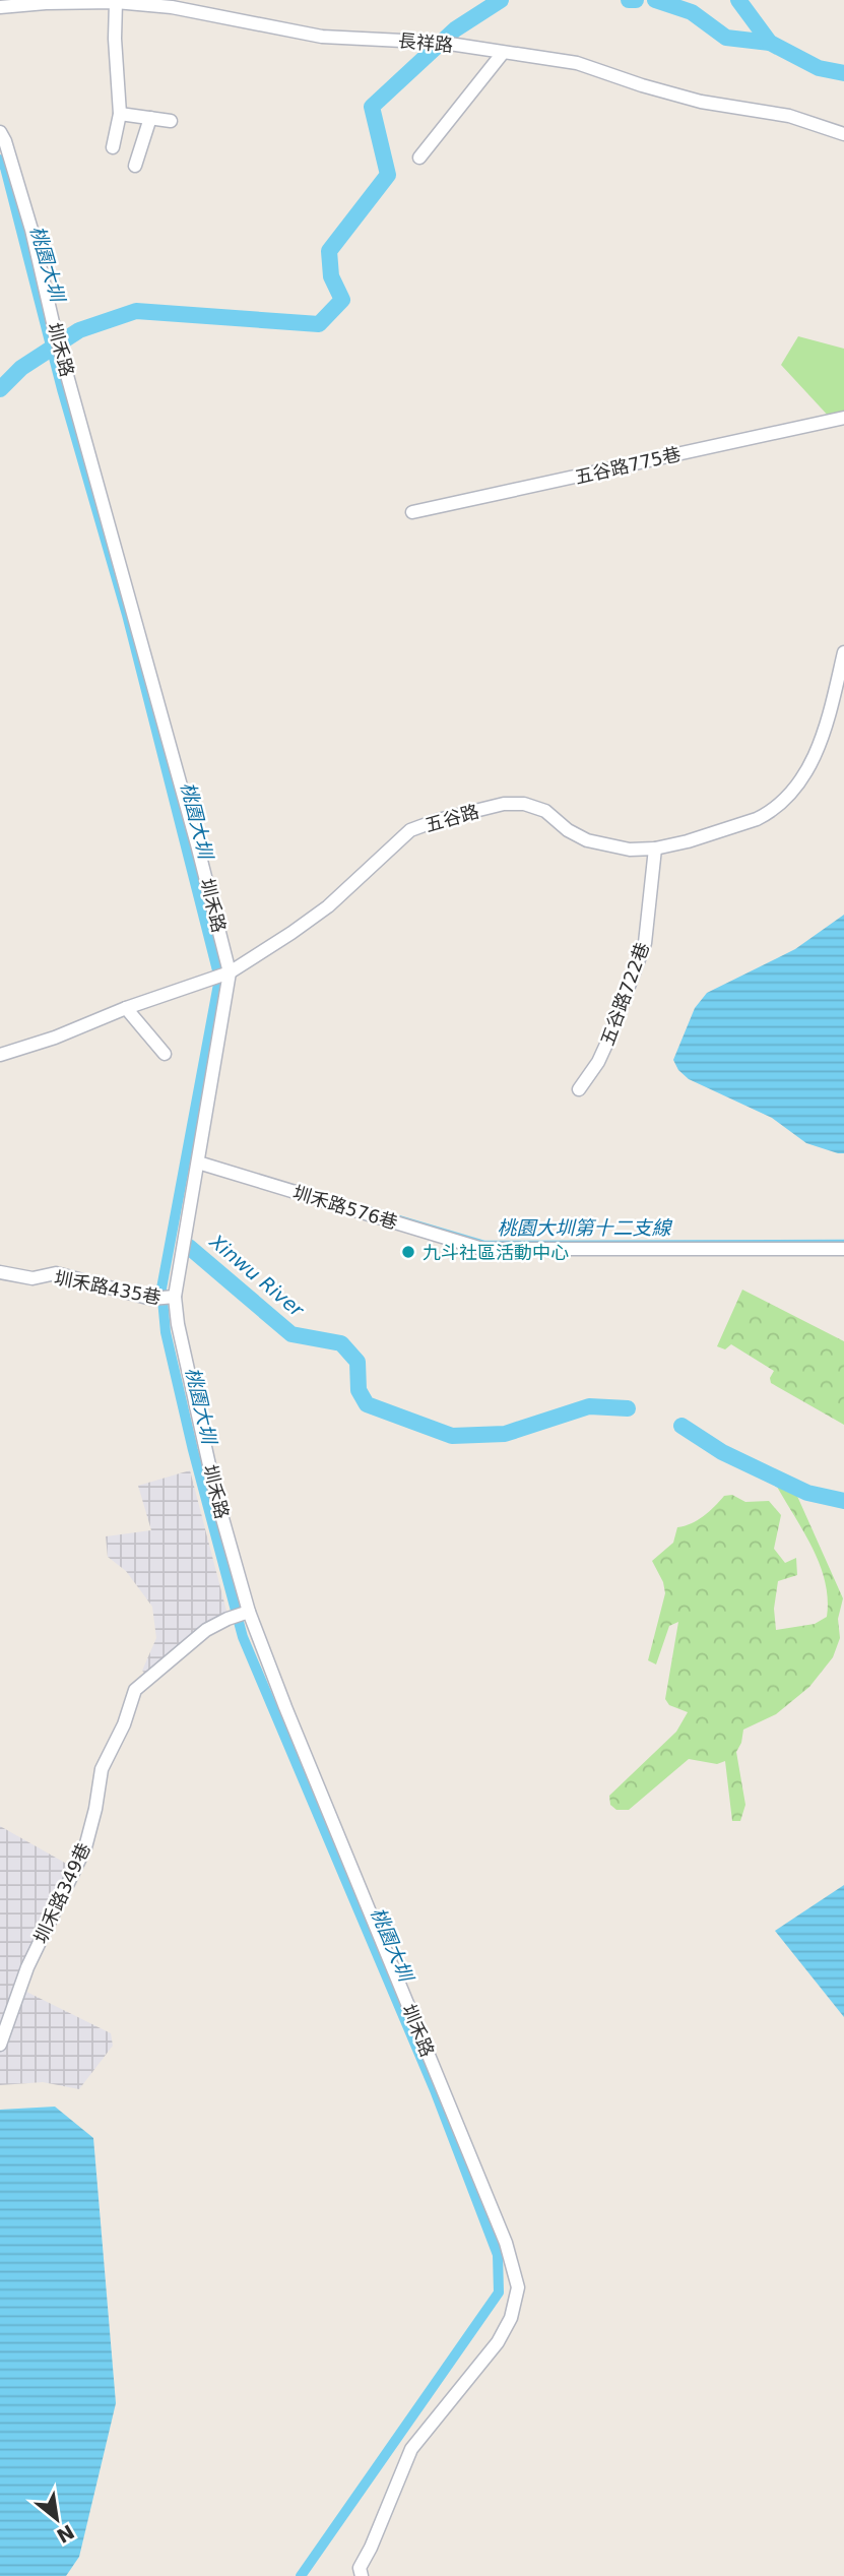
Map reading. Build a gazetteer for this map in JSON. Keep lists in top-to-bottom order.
{
  "streets": {
    "street": [
      "長祥路",
      "圳禾路",
      "五谷路775巷",
      "五谷路",
      "五谷路722巷",
      "圳禾路576巷",
      "圳禾路435巷",
      "圳禾路349巷"
    ]
  },
  "crossings": [
    ["圳禾路", "五谷路"],
    ["圳禾路", "圳禾路576巷"],
    ["圳禾路", "圳禾路435巷"],
    ["圳禾路", "圳禾路349巷"],
    ["五谷路", "五谷路722巷"]
  ],
  "water": ["桃園大圳", "桃園大圳第十二支線", "Xinwu River"],
  "places": ["九斗社區活動中心"],
  "north": "bottom right"
}
